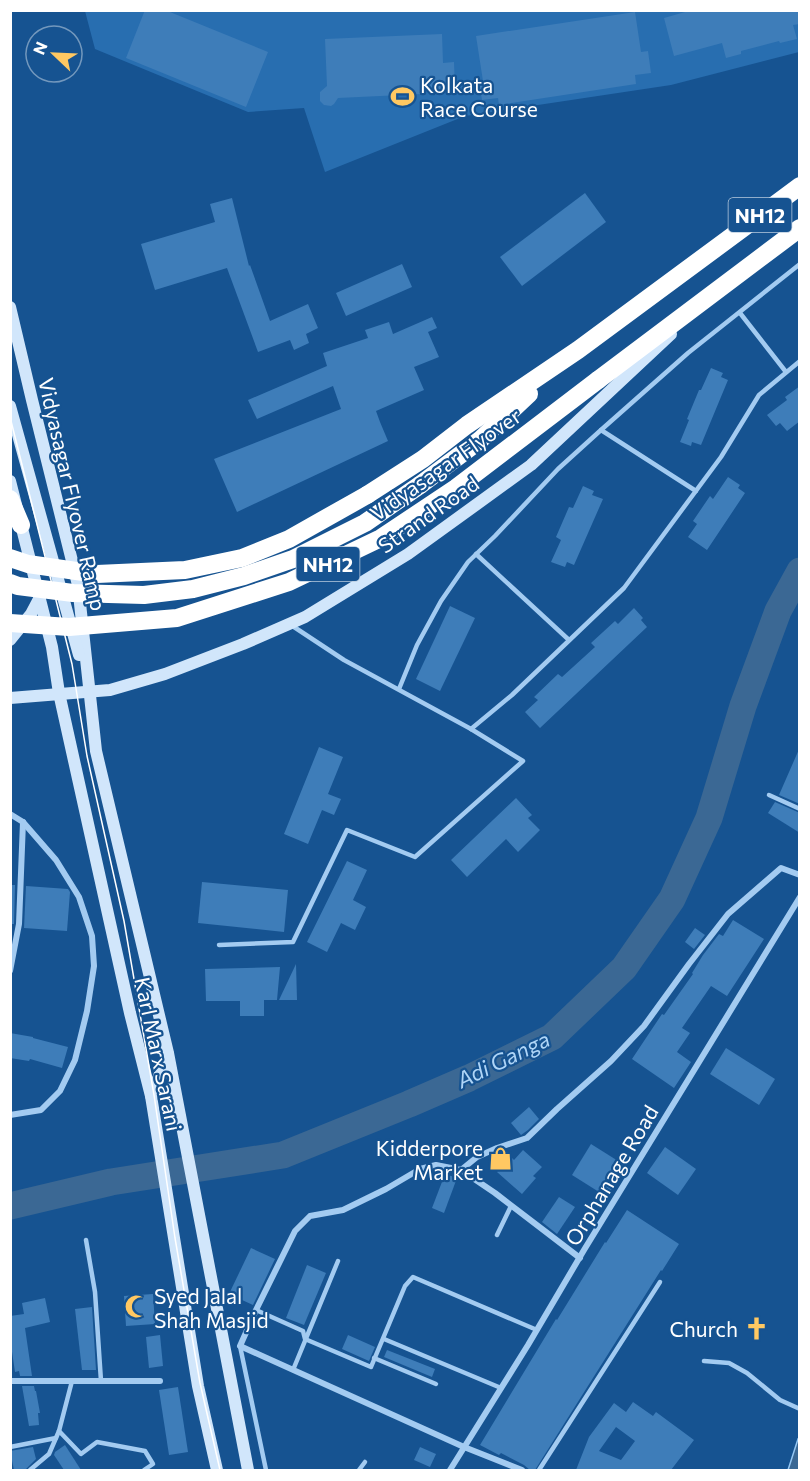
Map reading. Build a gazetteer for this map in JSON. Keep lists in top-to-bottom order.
{
  "streets": {
    "highway": ["NH12", "Vidyasagar Flyover"],
    "main road": ["Vidyasagar Flyover Ramp", "Strand Road", "Karl Marx Sarani"],
    "street": ["Orphanage Road"]
  },
  "crossings": [
    ["NH12", "Vidyasagar Flyover"],
    ["NH12", "Strand Road"],
    ["Vidyasagar Flyover", "Strand Road"],
    ["Vidyasagar Flyover Ramp", "Strand Road"],
    ["Strand Road", "Karl Marx Sarani"]
  ],
  "water": ["Adi Ganga"],
  "places": {
    "sports": ["Kolkata Race Course"],
    "shop": ["Kidderpore Market"],
    "mosque": ["Syed Jalal Shah Masjid"],
    "church": ["Church"]
  },
  "north": "top left"
}
